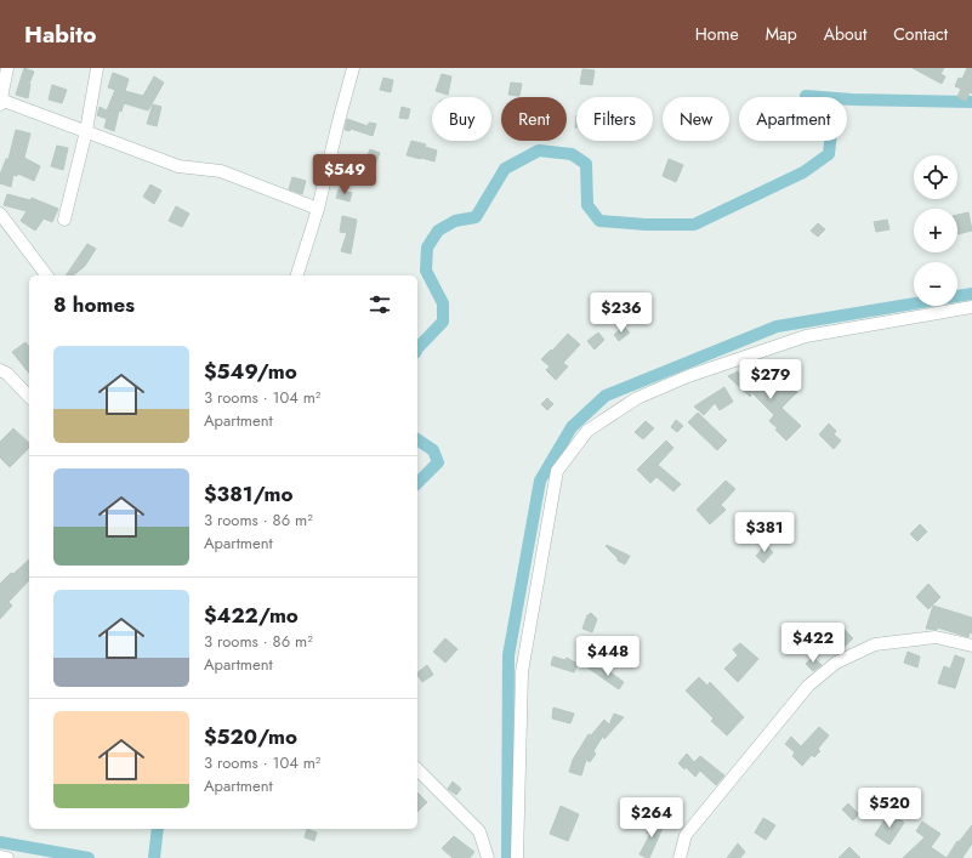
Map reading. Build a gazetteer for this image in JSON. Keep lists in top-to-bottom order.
{
  "page": {
    "header": "Habito",
    "nav": [
      "Home",
      "Map",
      "About",
      "Contact"
    ],
    "chip": [
      "Buy",
      "Rent",
      "Filters",
      "New",
      "Apartment"
    ],
    "price": [
      "$549",
      "$236",
      "$279",
      "$381",
      "$422",
      "$448",
      "$520",
      "$264"
    ],
    "map_buttons": ["+", "−"],
    "heading": "8 homes",
    "list": [
      {
        "name": "$549/mo",
        "note": "3 rooms · 104 m² · Apartment"
      },
      {
        "name": "$381/mo",
        "note": "3 rooms · 86 m² · Apartment"
      },
      {
        "name": "$422/mo",
        "note": "3 rooms · 86 m² · Apartment"
      },
      {
        "name": "$520/mo",
        "note": "3 rooms · 104 m² · Apartment"
      }
    ]
  }
}
